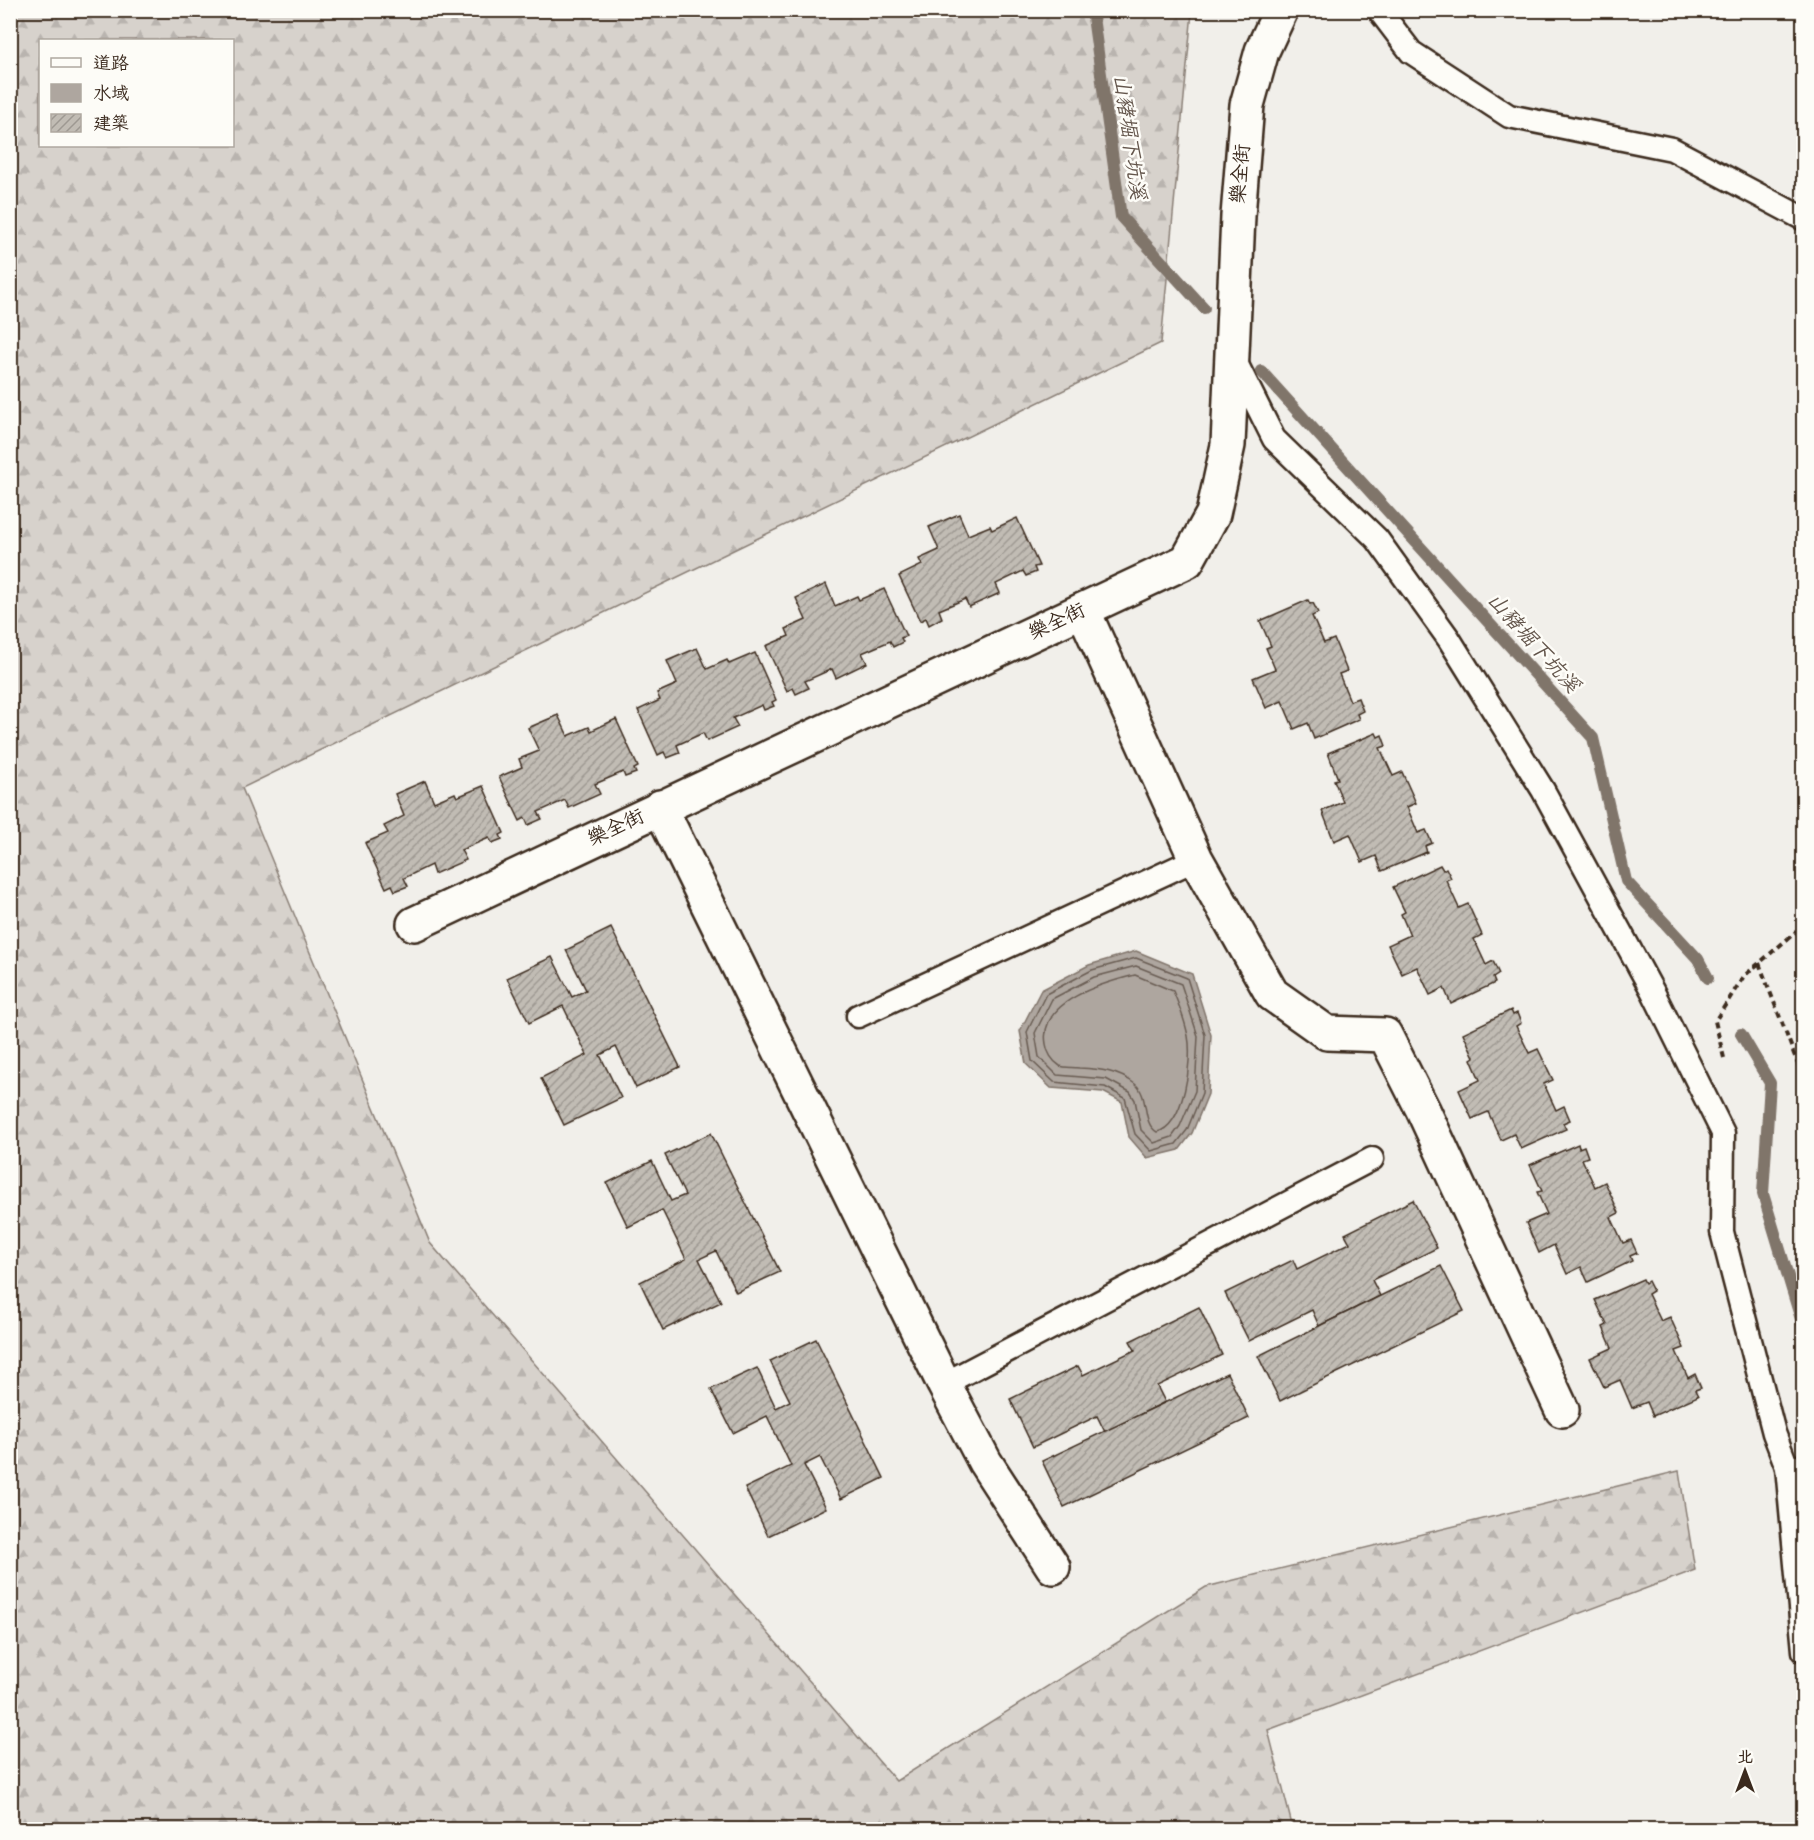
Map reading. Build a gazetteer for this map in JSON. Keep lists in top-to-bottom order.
{
  "streets": {
    "street": ["樂全街"]
  },
  "water": ["山豬堀下坑溪"],
  "legend": ["道路", "水域", "建築"],
  "north": "top"
}
